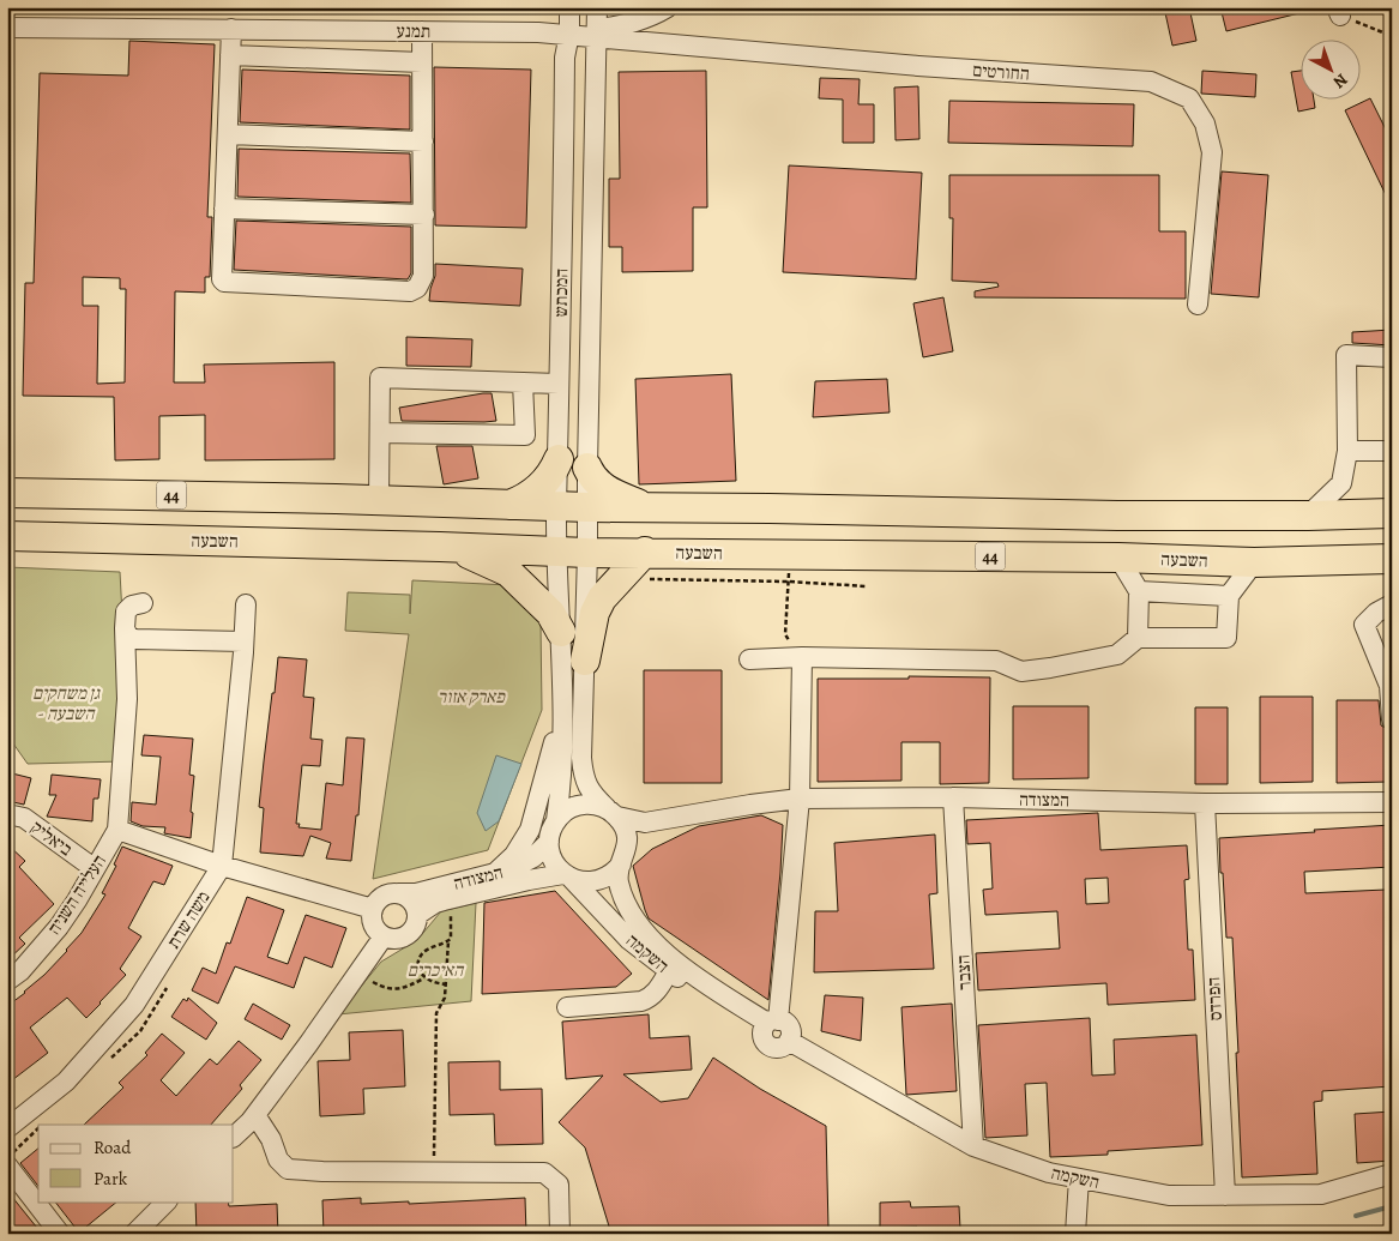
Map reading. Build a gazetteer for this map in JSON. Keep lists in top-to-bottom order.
{
  "streets": {
    "highway": ["44", "השבעה"],
    "street": [
      "תמנע",
      "החורטים",
      "המכתש",
      "המצודה",
      "ביאליק",
      "העלייה השניה",
      "משה שרת",
      "השקמה",
      "הצבר",
      "הפרדס"
    ]
  },
  "crossings": [
    ["תמנע", "המכתש"],
    ["החורטים", "המכתש"],
    ["המכתש", "44"],
    ["המכתש", "השבעה"],
    ["המכתש", "המצודה"],
    ["המכתש", "השקמה"],
    ["המצודה", "השקמה"],
    ["המצודה", "הצבר"],
    ["המצודה", "הפרדס"],
    ["ביאליק", "העלייה השניה"],
    ["השקמה", "הצבר"],
    ["השקמה", "הפרדס"]
  ],
  "parks": ["גן משחקים - השבעה", "פארק אזור", "האיכרים"],
  "legend": ["Road", "Park"],
  "north": "bottom right"
}
